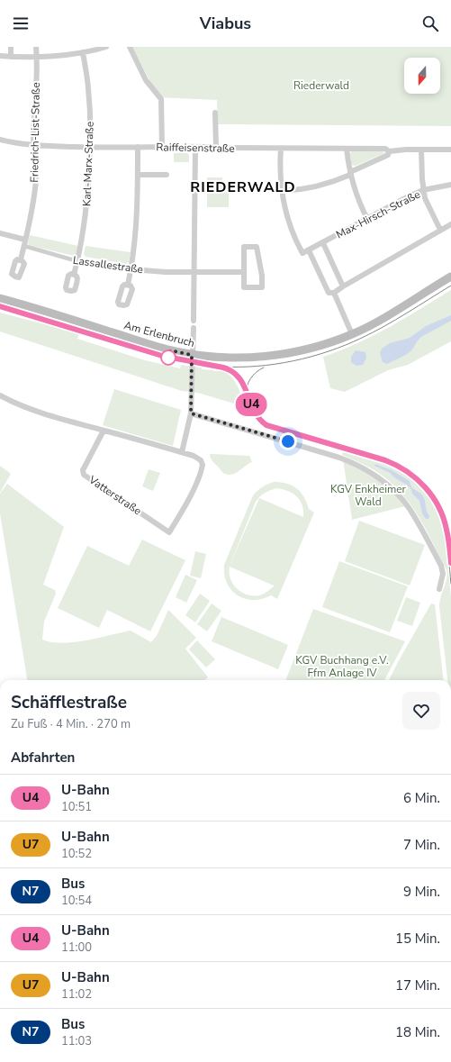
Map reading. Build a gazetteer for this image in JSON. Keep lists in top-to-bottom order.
{
  "streets": {
    "main road": ["Am Erlenbruch"],
    "street": [
      "Friedrich-List-Straße",
      "Raiffeisenstraße",
      "Karl-Marx-Straße",
      "Max-Hirsch-Straße",
      "Lassallestraße",
      "Vatterstraße"
    ]
  },
  "crossings": [
    ["Friedrich-List-Straße", "Raiffeisenstraße"],
    ["Friedrich-List-Straße", "Lassallestraße"],
    ["Raiffeisenstraße", "Karl-Marx-Straße"],
    ["Karl-Marx-Straße", "Lassallestraße"]
  ],
  "districts": ["RIEDERWALD"],
  "parks": ["Riederwald", "KGV Enkheimer Wald", "KGV Buchhang e.V. Ffm Anlage IV"],
  "lines": ["metro line U4"],
  "north": "bottom",
  "page": {
    "header": "Viabus",
    "on_map": "U4",
    "heading": [
      ["Schäfflestraße", "Zu Fuß · 4 Min. · 270 m"],
      "Abfahrten"
    ],
    "list": [
      {
        "mark": "U4",
        "name": "U-Bahn",
        "note": "10:51",
        "value": "6 Min."
      },
      {
        "mark": "U7",
        "name": "U-Bahn",
        "note": "10:52",
        "value": "7 Min."
      },
      {
        "mark": "N7",
        "name": "Bus",
        "note": "10:54",
        "value": "9 Min."
      },
      {
        "mark": "U4",
        "name": "U-Bahn",
        "note": "11:00",
        "value": "15 Min."
      },
      {
        "mark": "U7",
        "name": "U-Bahn",
        "note": "11:02",
        "value": "17 Min."
      },
      {
        "mark": "N7",
        "name": "Bus",
        "note": "11:03",
        "value": "18 Min."
      }
    ]
  }
}
